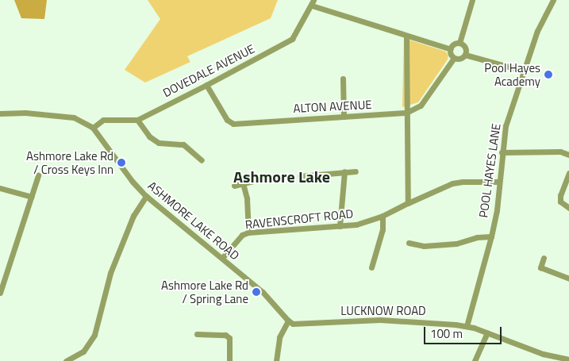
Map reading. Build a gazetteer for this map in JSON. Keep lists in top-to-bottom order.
{
  "streets": {
    "street": [
      "DOVEDALE AVENUE",
      "ALTON AVENUE",
      "POOL HAYES LANE",
      "RAVENSCROFT ROAD",
      "ASHMORE LAKE ROAD",
      "LUCKNOW ROAD"
    ]
  },
  "crossings": [
    ["DOVEDALE AVENUE", "ALTON AVENUE"],
    ["DOVEDALE AVENUE", "ASHMORE LAKE ROAD"],
    ["POOL HAYES LANE", "RAVENSCROFT ROAD"],
    ["POOL HAYES LANE", "LUCKNOW ROAD"],
    ["RAVENSCROFT ROAD", "ASHMORE LAKE ROAD"],
    ["ASHMORE LAKE ROAD", "LUCKNOW ROAD"]
  ],
  "districts": ["Ashmore Lake"],
  "places": ["Pool Hayes Academy", "Ashmore Lake Rd / Cross Keys Inn", "Ashmore Lake Rd / Spring Lane"],
  "scale_bar": "100 m"
}
